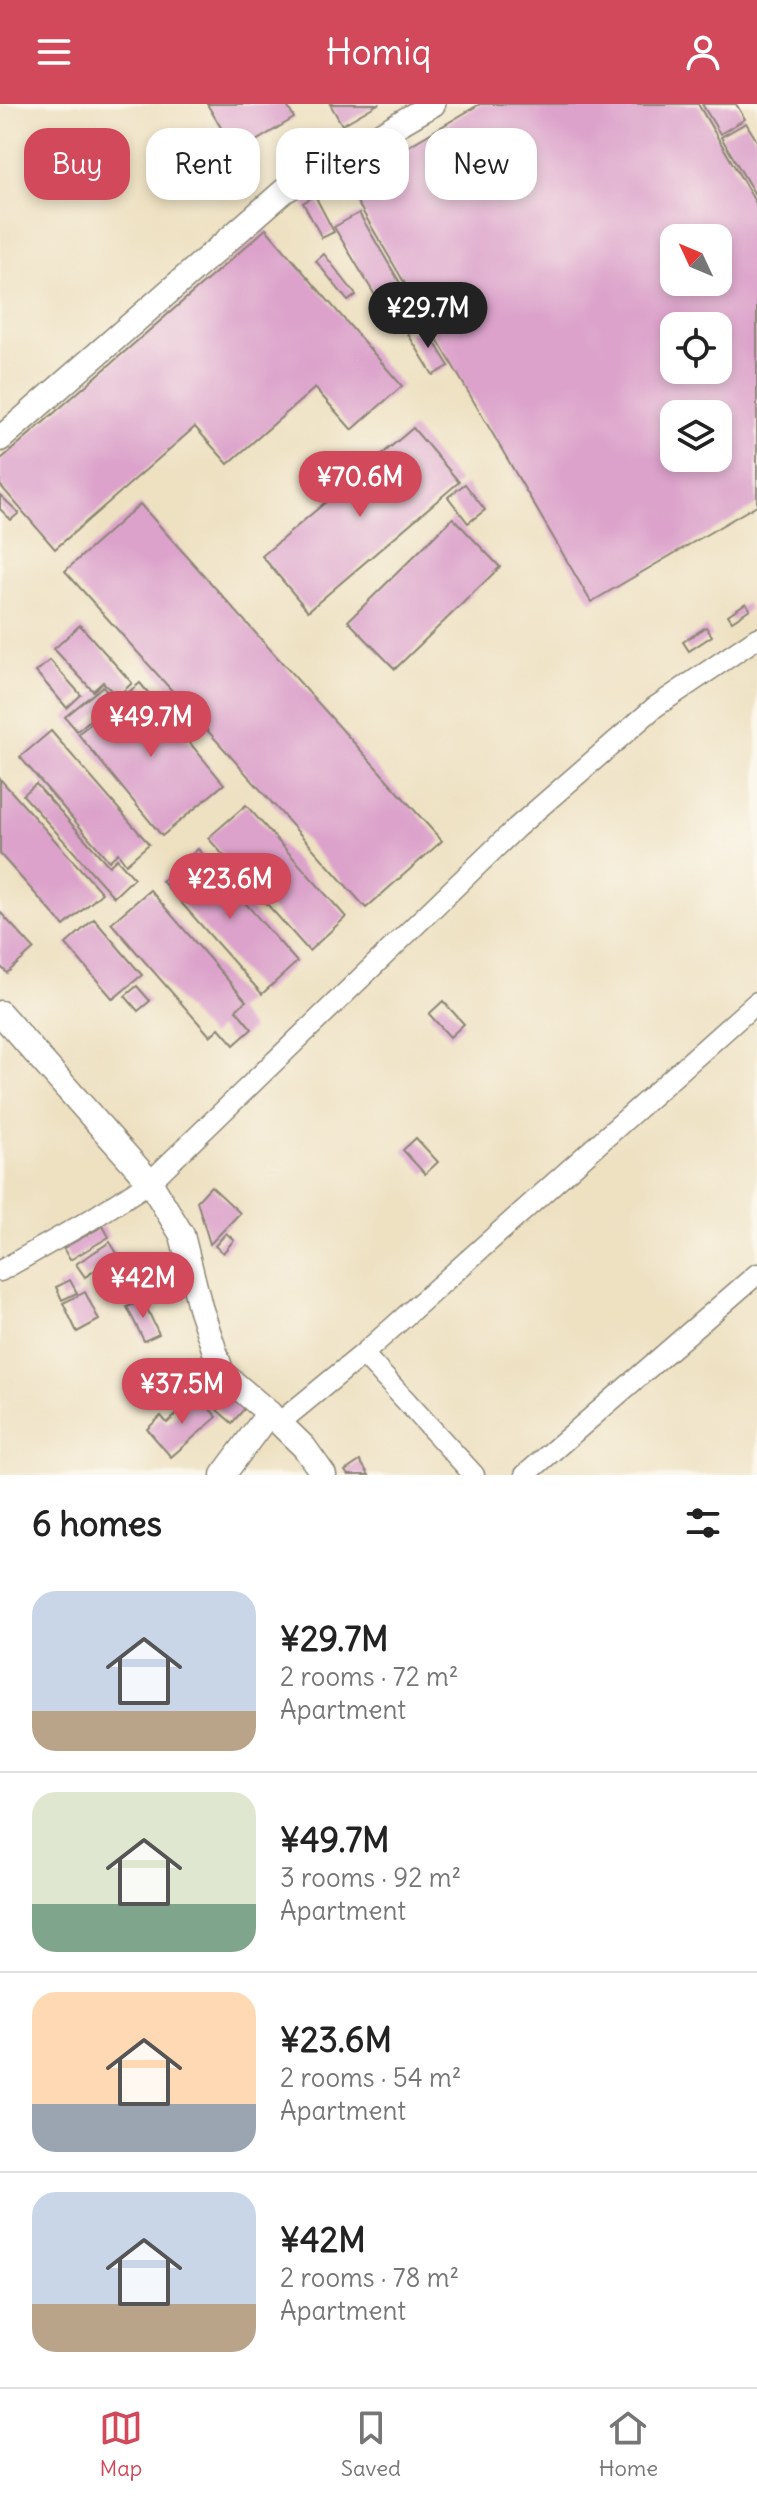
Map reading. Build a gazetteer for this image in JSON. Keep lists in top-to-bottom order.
{
  "north": "top left",
  "page": {
    "header": "Homiq",
    "chip": [
      "Buy",
      "Rent",
      "Filters",
      "New"
    ],
    "price": [
      "¥29.7M",
      "¥70.6M",
      "¥49.7M",
      "¥23.6M",
      "¥42M",
      "¥37.5M"
    ],
    "heading": "6 homes",
    "list": [
      {
        "name": "¥29.7M",
        "note": "2 rooms · 72 m² · Apartment"
      },
      {
        "name": "¥49.7M",
        "note": "3 rooms · 92 m² · Apartment"
      },
      {
        "name": "¥23.6M",
        "note": "2 rooms · 54 m² · Apartment"
      },
      {
        "name": "¥42M",
        "note": "2 rooms · 78 m² · Apartment"
      }
    ],
    "tabs": ["Map", "Saved", "Home"]
  }
}
